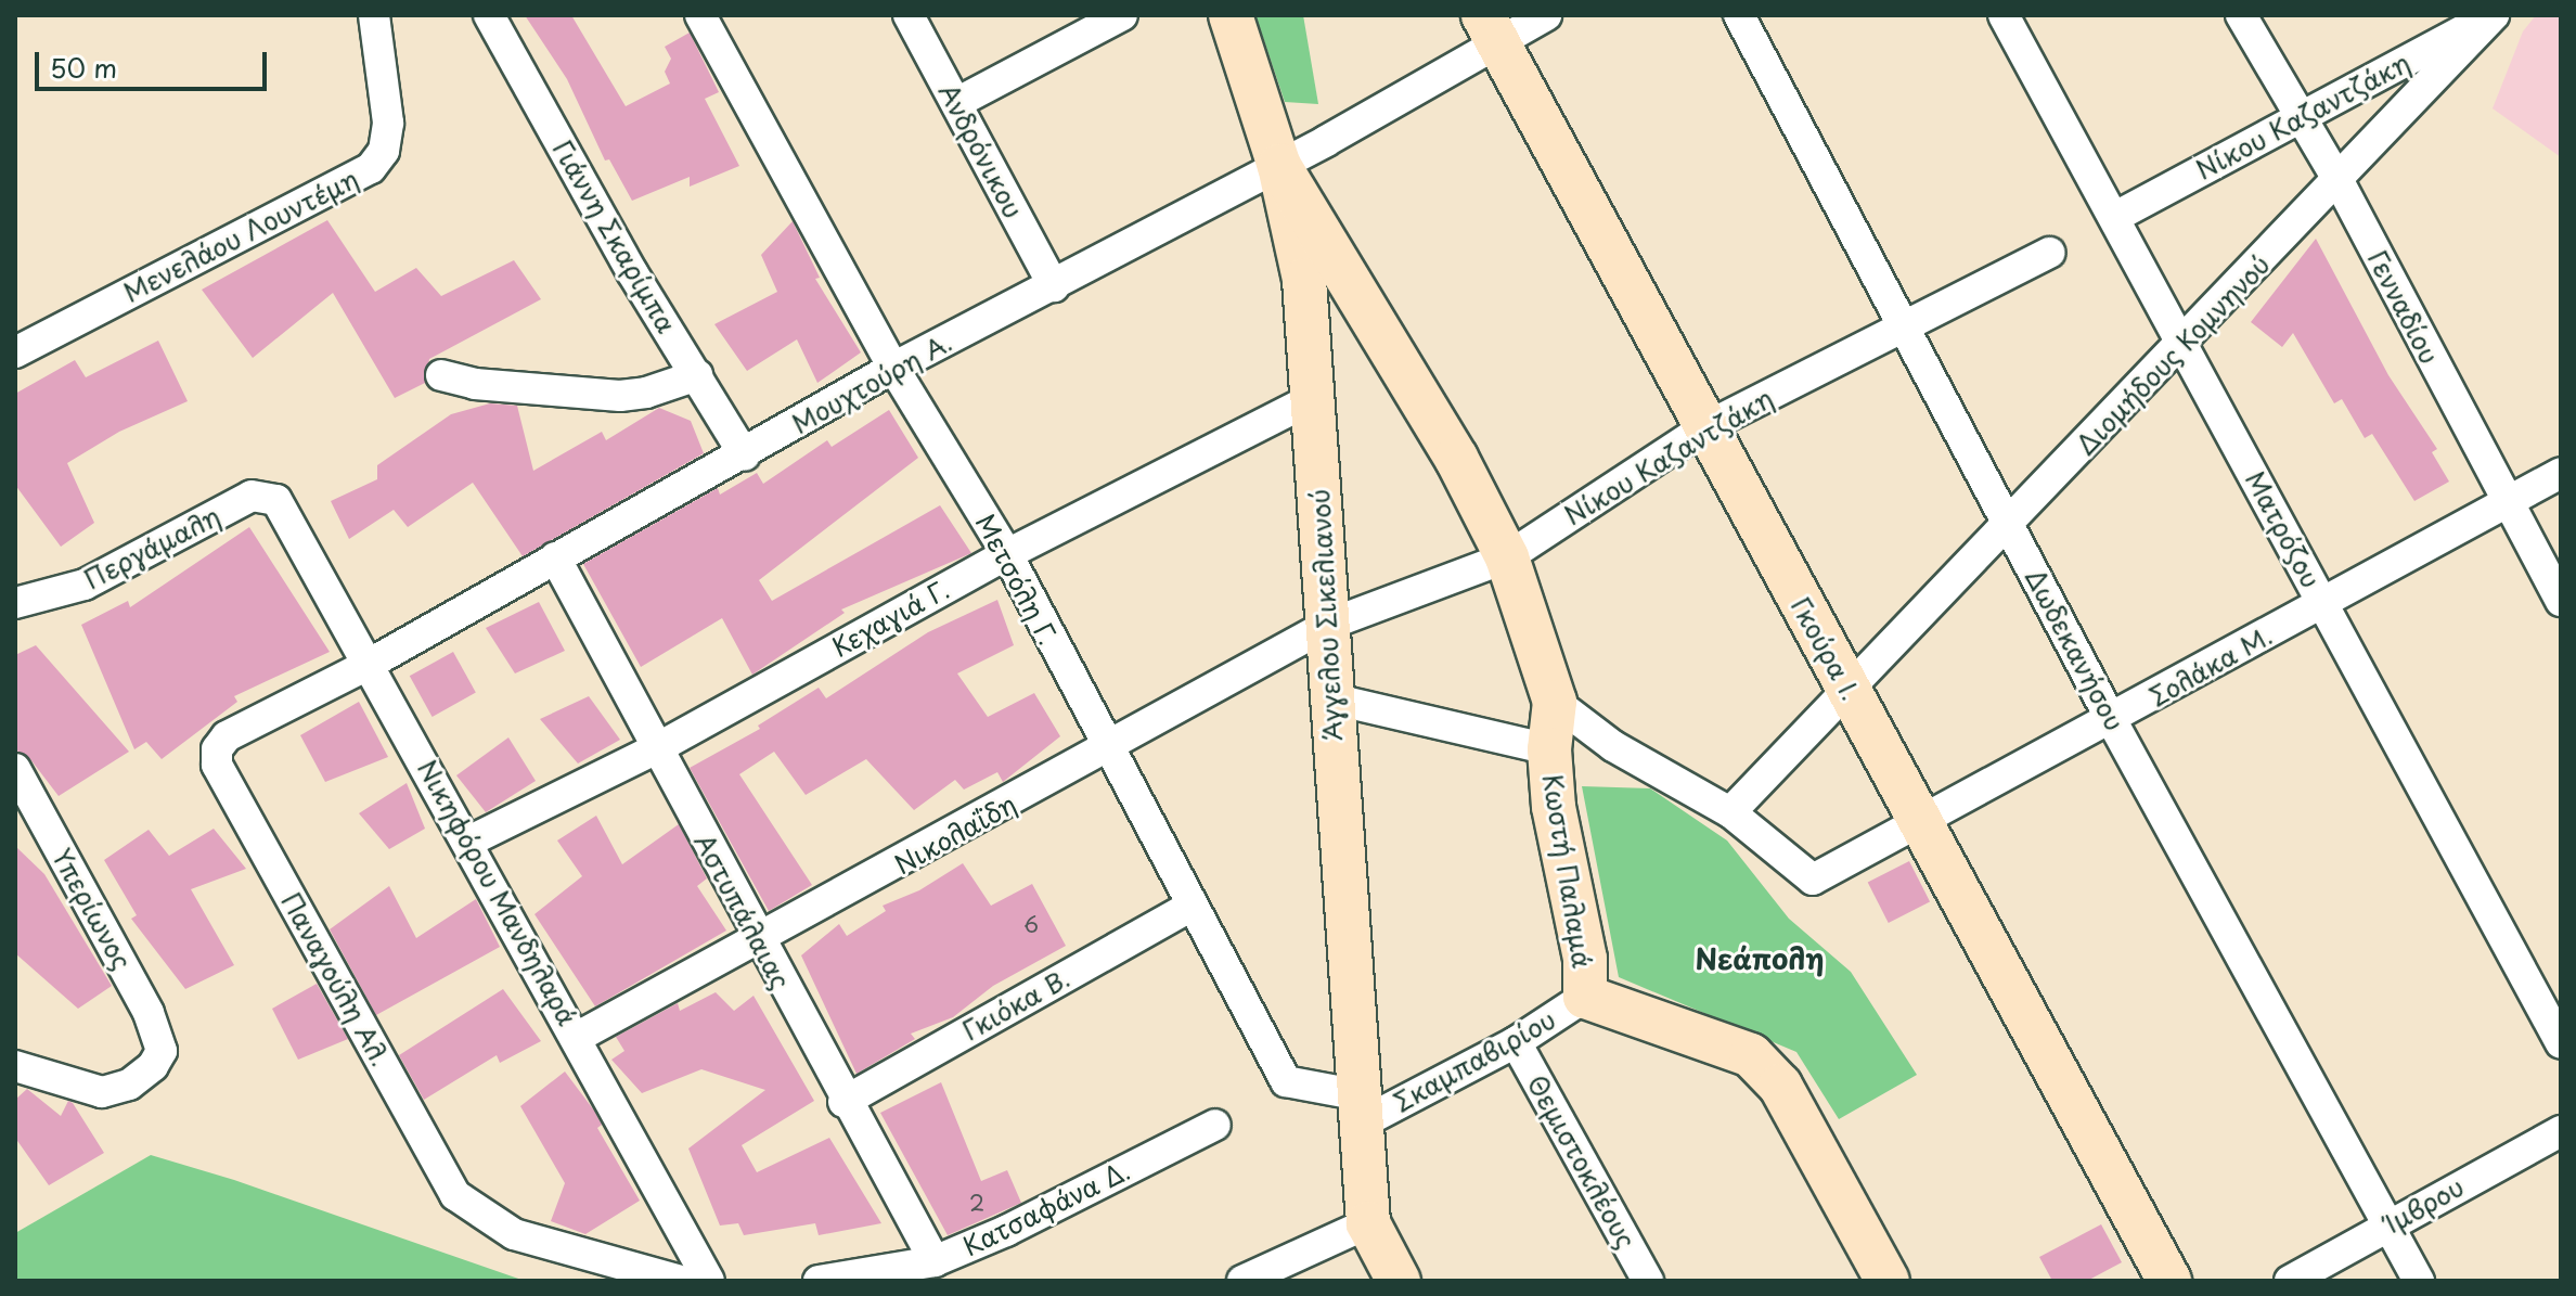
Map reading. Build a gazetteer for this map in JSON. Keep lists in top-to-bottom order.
{
  "streets": {
    "street": [
      "Νίκου Καζαντζάκη",
      "Ανδρόνικου",
      "Μενελάου Λουντέμη",
      "Γιάννη Σκαρίμπα",
      "Γενναδίου",
      "Διομήδους Κομνηνού",
      "Μουχτούρη Α.",
      "Ματρόζου",
      "Περγάμαλη",
      "Μετσόλη Γ.",
      "Άγγελου Σικελιανού",
      "Κεχαγιά Γ.",
      "Γκούρα Ι.",
      "Δωδεκανήσου",
      "Σολάκα Μ.",
      "Νικολαΐδη",
      "Κωστή Παλαμά",
      "Νικηφόρου Μανδηλαρά",
      "Υπερίωνος",
      "Αστυπάλαιας",
      "Παναγούλη Αλ.",
      "Γκιόκα Β.",
      "Σκαμπαβιρίου",
      "Θεμιστοκλέους",
      "Ίμβρου",
      "Κατσαφάνα Δ."
    ]
  },
  "crossings": [
    ["Νίκου Καζαντζάκη", "Γενναδίου"],
    ["Νίκου Καζαντζάκη", "Διομήδους Κομνηνού"],
    ["Νίκου Καζαντζάκη", "Ματρόζου"],
    ["Νίκου Καζαντζάκη", "Άγγελου Σικελιανού"],
    ["Νίκου Καζαντζάκη", "Γκούρα Ι."],
    ["Νίκου Καζαντζάκη", "Δωδεκανήσου"],
    ["Νίκου Καζαντζάκη", "Νικολαΐδη"],
    ["Νίκου Καζαντζάκη", "Κωστή Παλαμά"],
    ["Ανδρόνικου", "Μουχτούρη Α."],
    ["Γιάννη Σκαρίμπα", "Μουχτούρη Α."],
    ["Γενναδίου", "Διομήδους Κομνηνού"],
    ["Γενναδίου", "Σολάκα Μ."],
    ["Διομήδους Κομνηνού", "Ματρόζου"],
    ["Διομήδους Κομνηνού", "Γκούρα Ι."],
    ["Διομήδους Κομνηνού", "Δωδεκανήσου"],
    ["Μουχτούρη Α.", "Μετσόλη Γ."],
    ["Μουχτούρη Α.", "Άγγελου Σικελιανού"],
    ["Μουχτούρη Α.", "Γκούρα Ι."],
    ["Μουχτούρη Α.", "Κωστή Παλαμά"],
    ["Μουχτούρη Α.", "Νικηφόρου Μανδηλαρά"],
    ["Μουχτούρη Α.", "Αστυπάλαιας"],
    ["Μουχτούρη Α.", "Παναγούλη Αλ."],
    ["Ματρόζου", "Σολάκα Μ."],
    ["Περγάμαλη", "Νικηφόρου Μανδηλαρά"],
    ["Μετσόλη Γ.", "Άγγελου Σικελιανού"],
    ["Μετσόλη Γ.", "Κεχαγιά Γ."],
    ["Μετσόλη Γ.", "Νικολαΐδη"],
    ["Μετσόλη Γ.", "Γκιόκα Β."],
    ["Μετσόλη Γ.", "Σκαμπαβιρίου"],
    ["Άγγελου Σικελιανού", "Κεχαγιά Γ."],
    ["Άγγελου Σικελιανού", "Νικολαΐδη"],
    ["Άγγελου Σικελιανού", "Κωστή Παλαμά"],
    ["Άγγελου Σικελιανού", "Σκαμπαβιρίου"],
    ["Κεχαγιά Γ.", "Νικηφόρου Μανδηλαρά"],
    ["Κεχαγιά Γ.", "Αστυπάλαιας"],
    ["Γκούρα Ι.", "Σολάκα Μ."],
    ["Δωδεκανήσου", "Σολάκα Μ."],
    ["Δωδεκανήσου", "Ίμβρου"],
    ["Νικολαΐδη", "Νικηφόρου Μανδηλαρά"],
    ["Νικολαΐδη", "Αστυπάλαιας"],
    ["Κωστή Παλαμά", "Σκαμπαβιρίου"],
    ["Αστυπάλαιας", "Γκιόκα Β."],
    ["Αστυπάλαιας", "Κατσαφάνα Δ."],
    ["Σκαμπαβιρίου", "Θεμιστοκλέους"]
  ],
  "districts": ["Νεάπολη"],
  "house_numbers": ["6", "2"],
  "scale_bar": "50 m"
}
